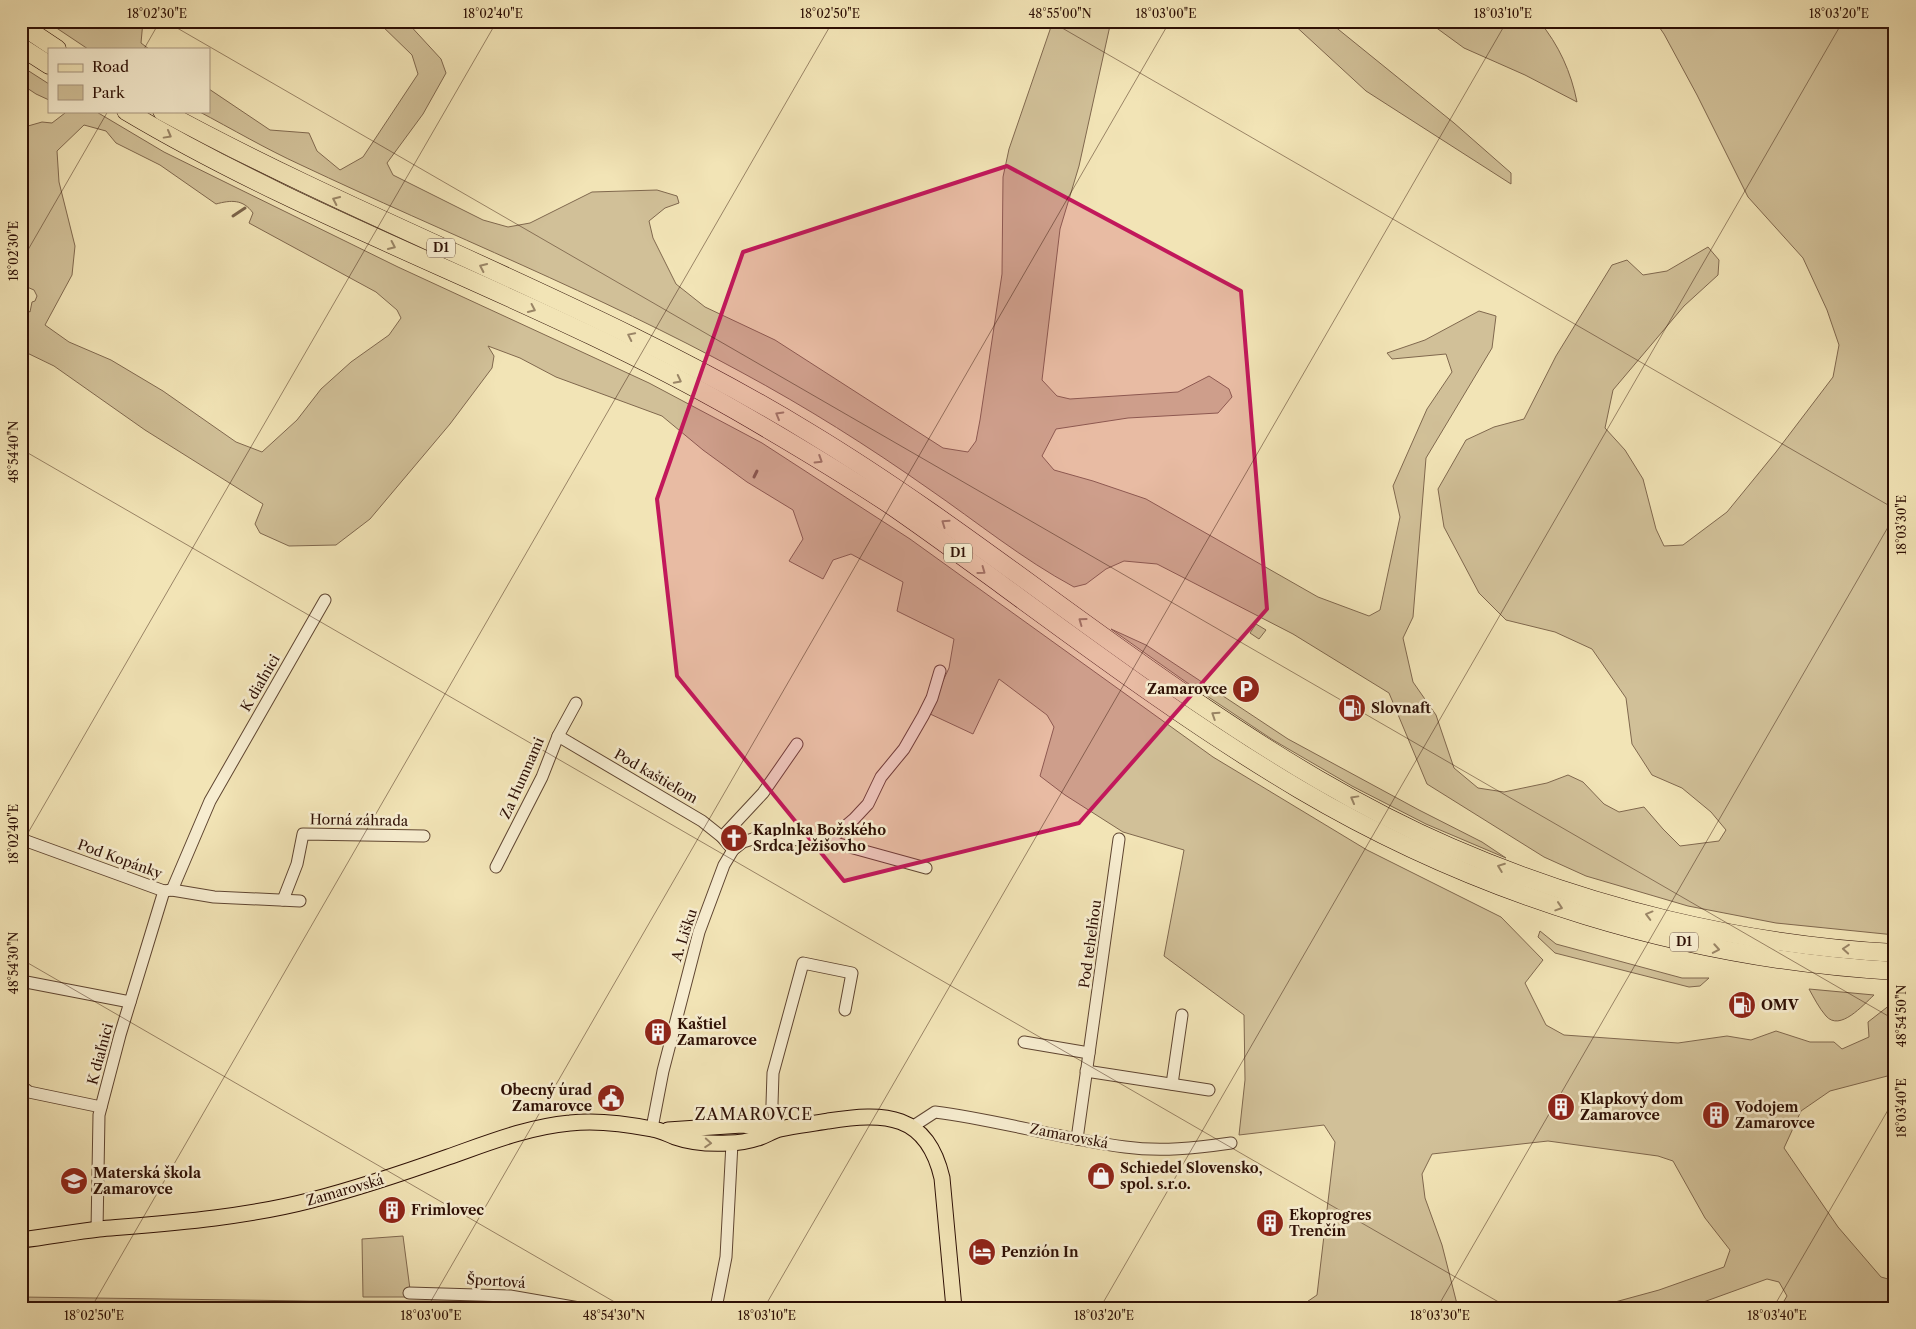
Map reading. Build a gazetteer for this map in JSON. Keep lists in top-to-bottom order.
{
  "streets": {
    "highway": ["D1"],
    "main road": ["Zamarovská"],
    "street": [
      "K diaľnici",
      "Pod kaštieľom",
      "Za Humnami",
      "Horná záhrada",
      "Pod Kopánky",
      "A. Lišku",
      "Pod tehelňou",
      "Športová"
    ]
  },
  "crossings": [
    ["K diaľnici", "Pod Kopánky"],
    ["K diaľnici", "Zamarovská"],
    ["Pod kaštieľom", "Za Humnami"],
    ["Pod kaštieľom", "A. Lišku"],
    ["Horná záhrada", "Pod Kopánky"],
    ["A. Lišku", "Zamarovská"],
    ["Pod tehelňou", "Zamarovská"]
  ],
  "districts": ["ZAMAROVCE"],
  "places": {
    "parking": ["Zamarovce"],
    "fuel station": ["Slovnaft", "OMV"],
    "church": ["Kaplnka Božského Srdca Ježišovho"],
    "building": [
      "Kaštiel Zamarovce",
      "Klapkový dom Zamarovce",
      "Vodojem Zamarovce",
      "Frimlovec",
      "Ekoprogres Trenčín"
    ],
    "public building": ["Obecný úrad Zamarovce"],
    "shop": ["Schiedel Slovensko, spol. s.r.o."],
    "school or university": ["Materská škola Zamarovce"],
    "hotel": ["Penzión In"]
  },
  "legend": ["Road", "Park"],
  "coordinates": [
    "18°02'30\"E",
    "18°02'40\"E",
    "18°02'50\"E",
    "48°55'00\"N",
    "18°03'00\"E",
    "18°03'10\"E",
    "18°03'20\"E",
    "48°54'40\"N",
    "18°03'30\"E",
    "48°54'30\"N",
    "48°54'50\"N",
    "18°03'40\"E"
  ]
}
